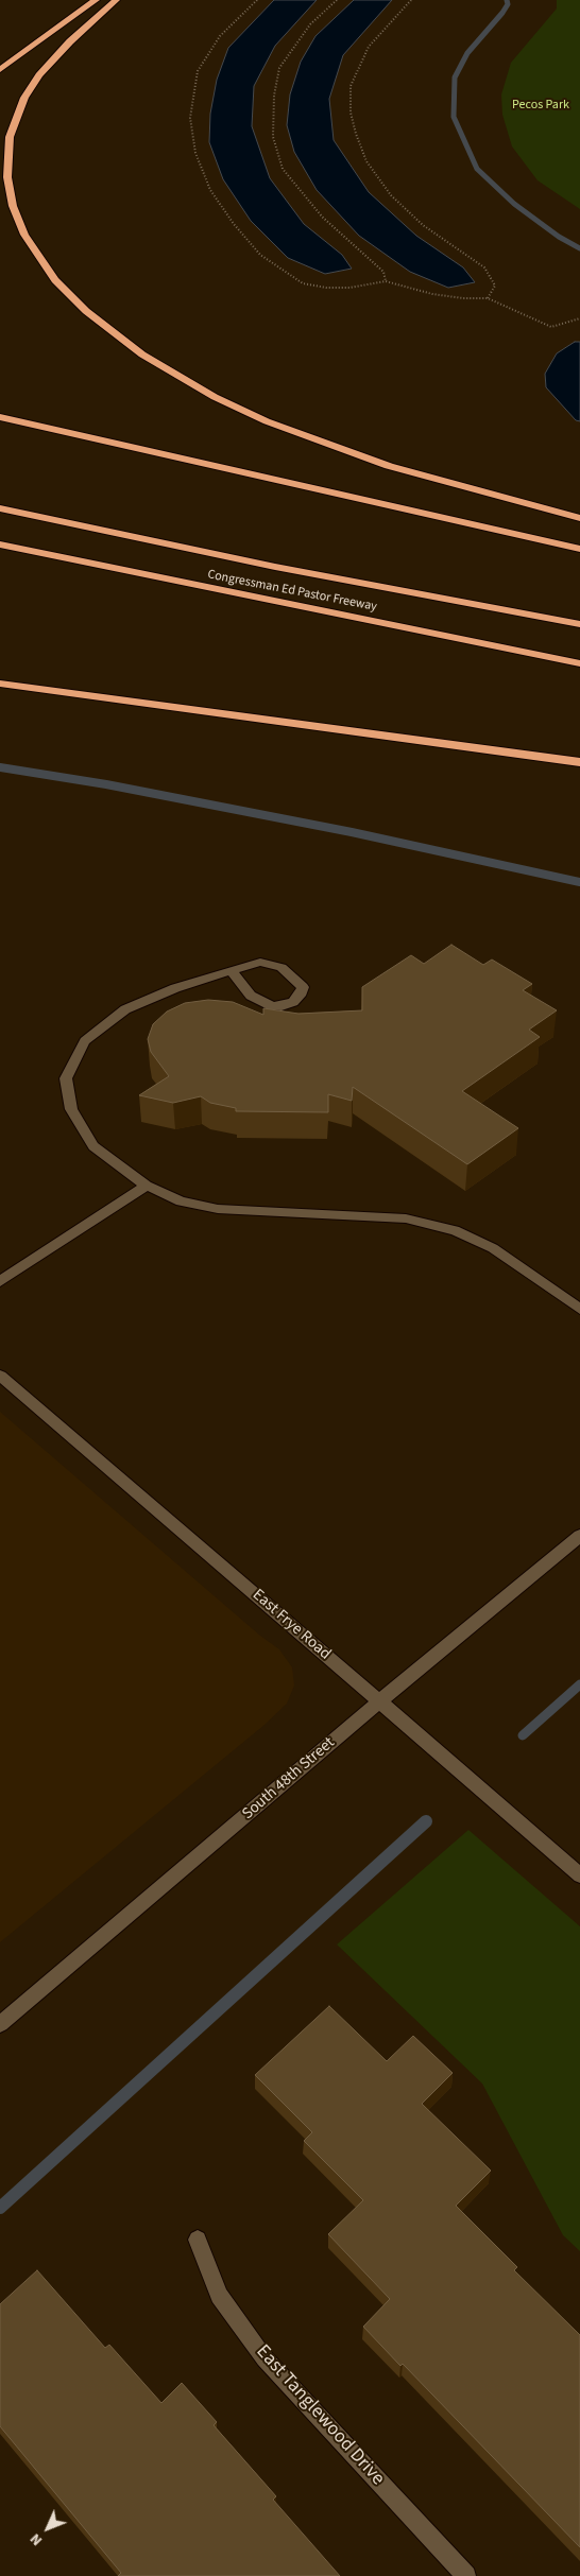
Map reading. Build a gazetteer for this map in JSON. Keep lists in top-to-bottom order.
{
  "streets": {
    "highway": ["Congressman Ed Pastor Freeway"],
    "street": ["East Frye Road", "South 48th Street", "East Tanglewood Drive"]
  },
  "crossings": [
    ["East Frye Road", "South 48th Street"]
  ],
  "parks": ["Pecos Park"],
  "north": "bottom left"
}
